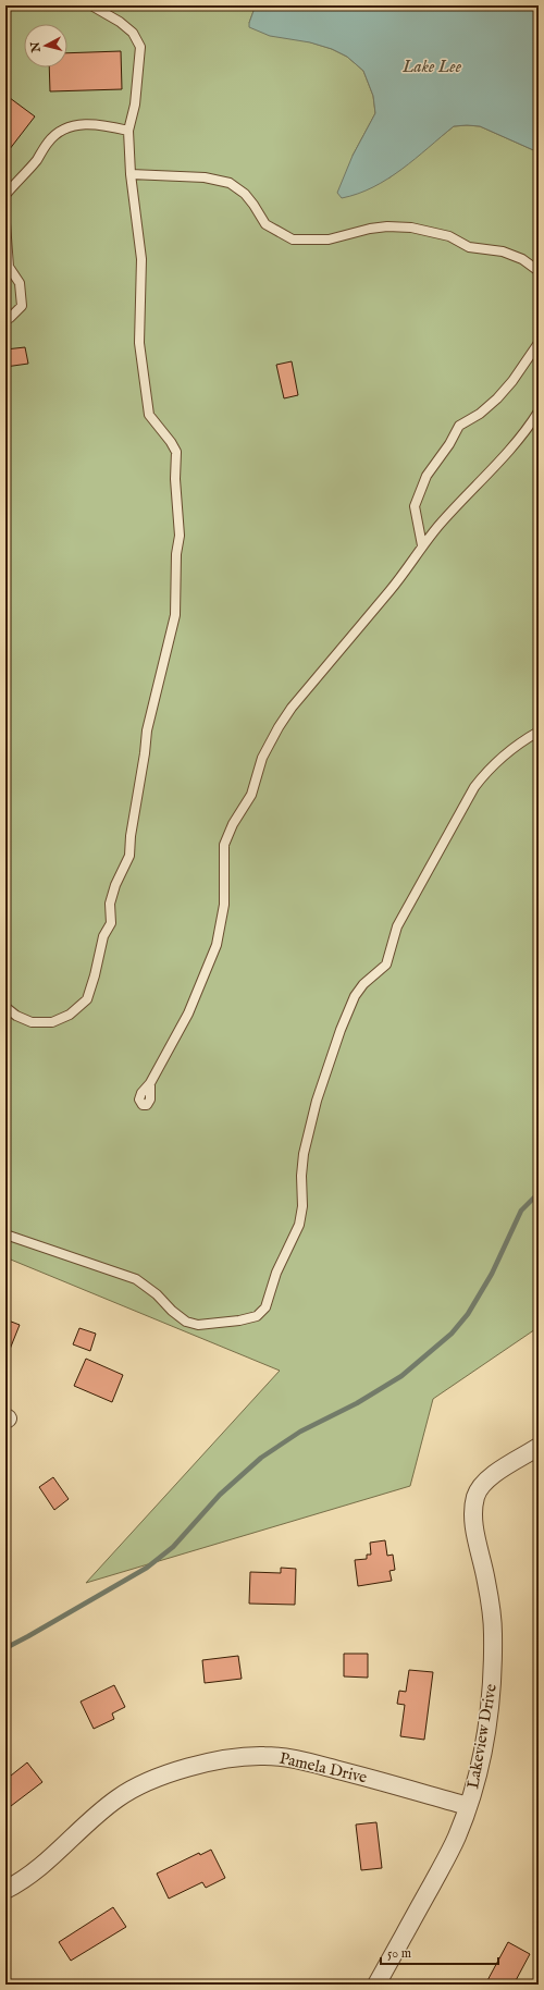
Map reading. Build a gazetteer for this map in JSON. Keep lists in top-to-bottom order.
{
  "streets": {
    "street": ["Lakeview Drive", "Pamela Drive"]
  },
  "crossings": [
    ["Lakeview Drive", "Pamela Drive"]
  ],
  "water": ["Lake Lee"],
  "scale_bar": "50 m",
  "north": "left"
}
